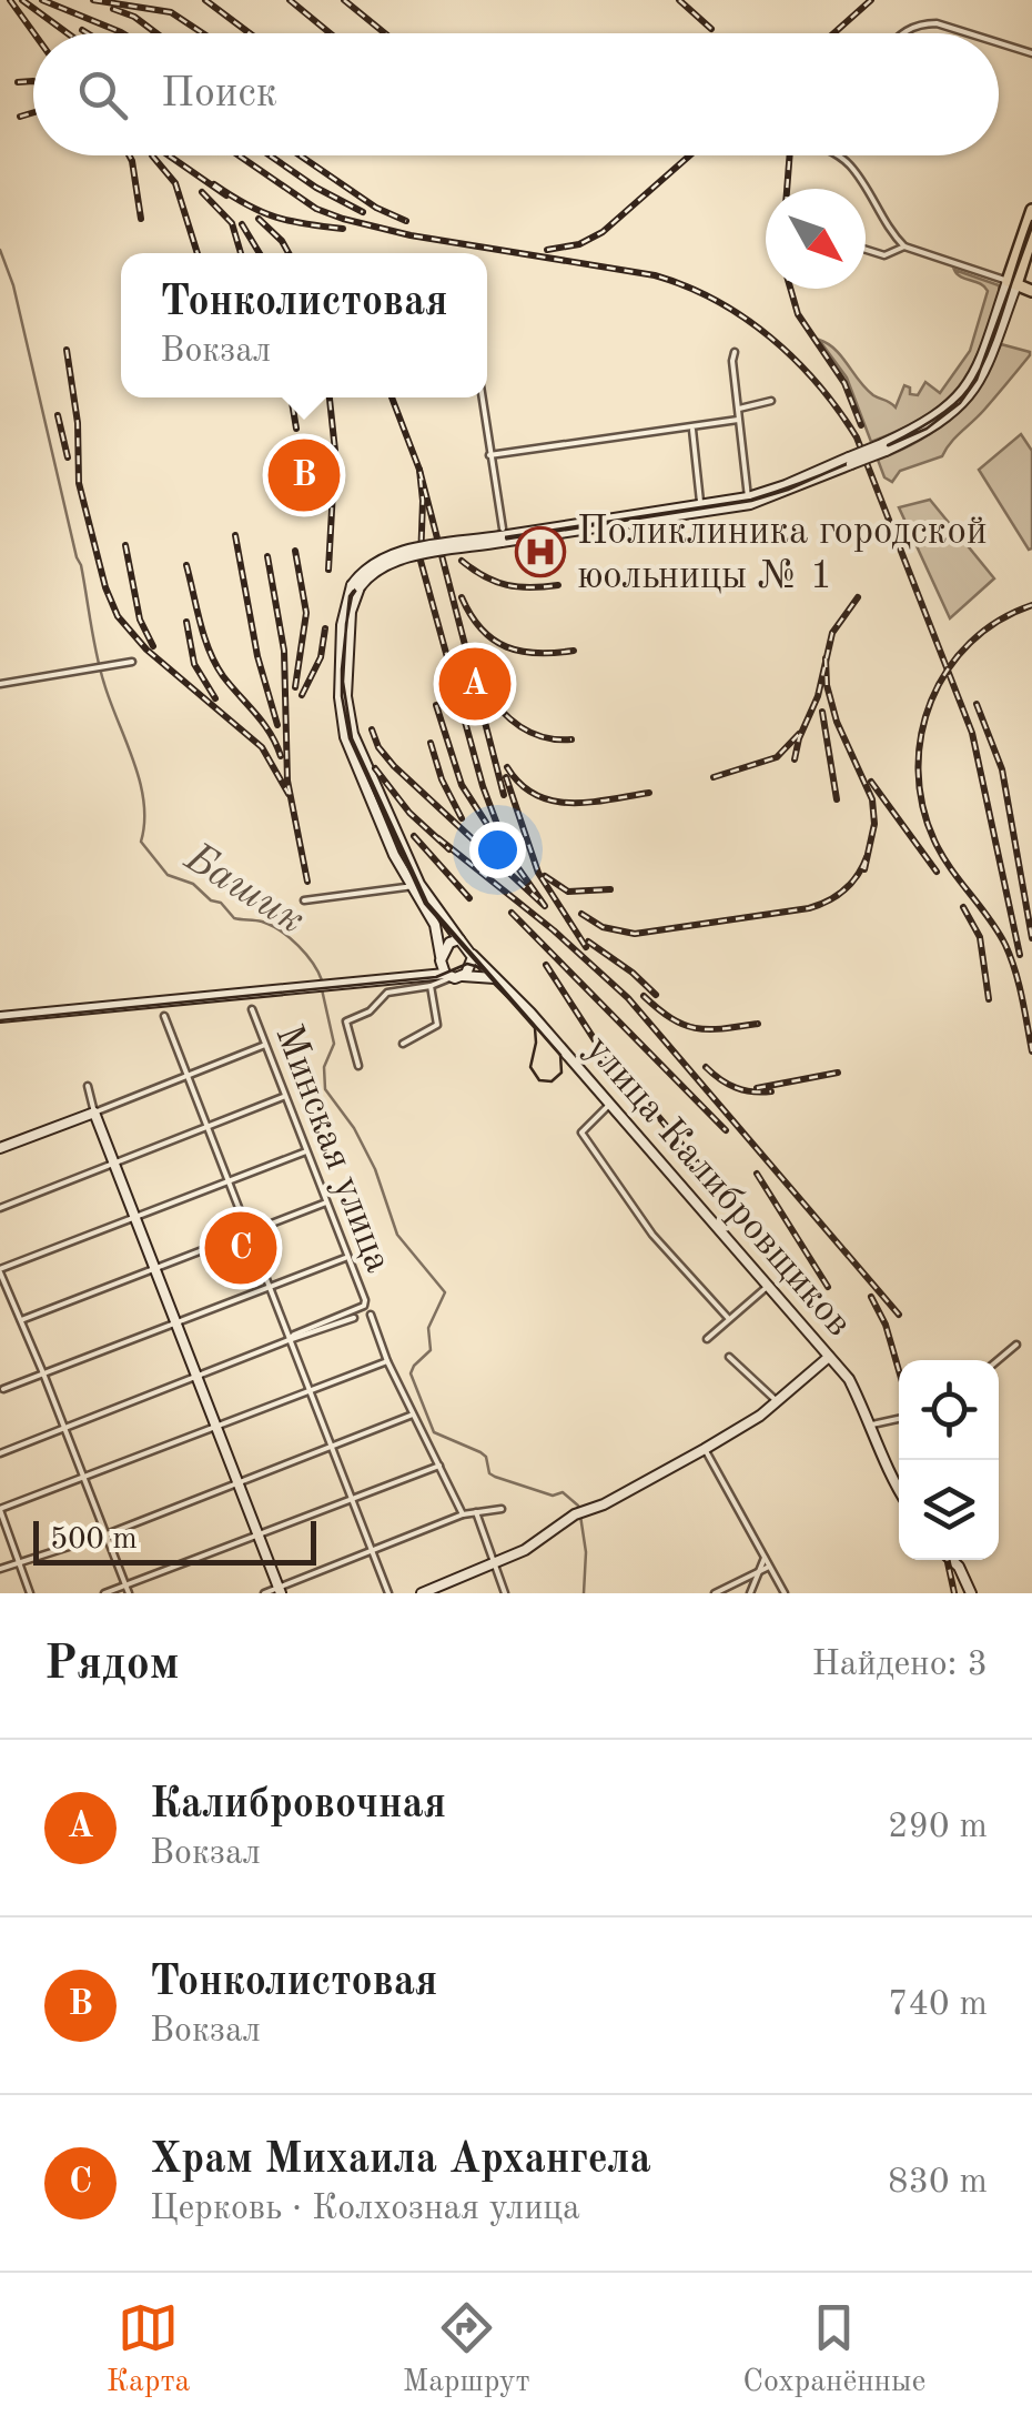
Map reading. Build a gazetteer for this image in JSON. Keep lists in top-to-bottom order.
{
  "streets": {
    "main road": ["улица Калибровщиков"],
    "street": ["Минская улица"]
  },
  "water": ["Башик"],
  "places": {
    "hospital": ["Поликлиника городской юольницы № 1"]
  },
  "scale_bar": "500 m",
  "north": "bottom right",
  "page": {
    "search": "Поиск",
    "popup": ["Тонколистовая", "Вокзал"],
    "pins": ["B", "A", "C"],
    "scale": "500 m",
    "heading": ["Рядом", "Найдено: 3"],
    "list": [
      {
        "mark": "A",
        "name": "Калибровочная",
        "note": "Вокзал",
        "value": "290 m"
      },
      {
        "mark": "B",
        "name": "Тонколистовая",
        "note": "Вокзал",
        "value": "740 m"
      },
      {
        "mark": "C",
        "name": "Храм Михаила Архангела",
        "note": "Церковь · Колхозная улица",
        "value": "830 m"
      }
    ],
    "nav": ["Карта", "Маршрут", "Сохранённые"]
  }
}
